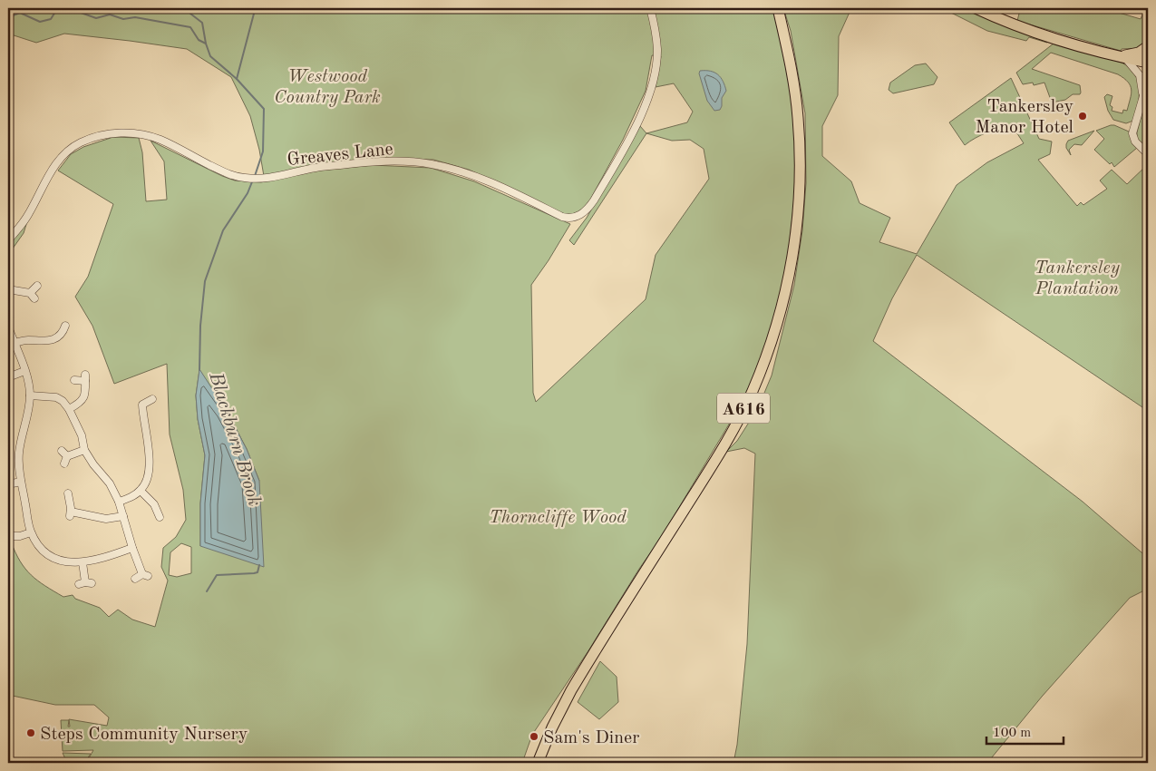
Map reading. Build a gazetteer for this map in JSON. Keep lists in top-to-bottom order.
{
  "streets": {
    "highway": ["A616"],
    "street": ["Greaves Lane"]
  },
  "water": ["Blackburn Brook"],
  "parks": ["Westwood Country Park", "Tankersley Plantation", "Thorncliffe Wood"],
  "places": ["Tankersley Manor Hotel", "Steps Community Nursery", "Sam's Diner"],
  "scale_bar": "100 m"
}
